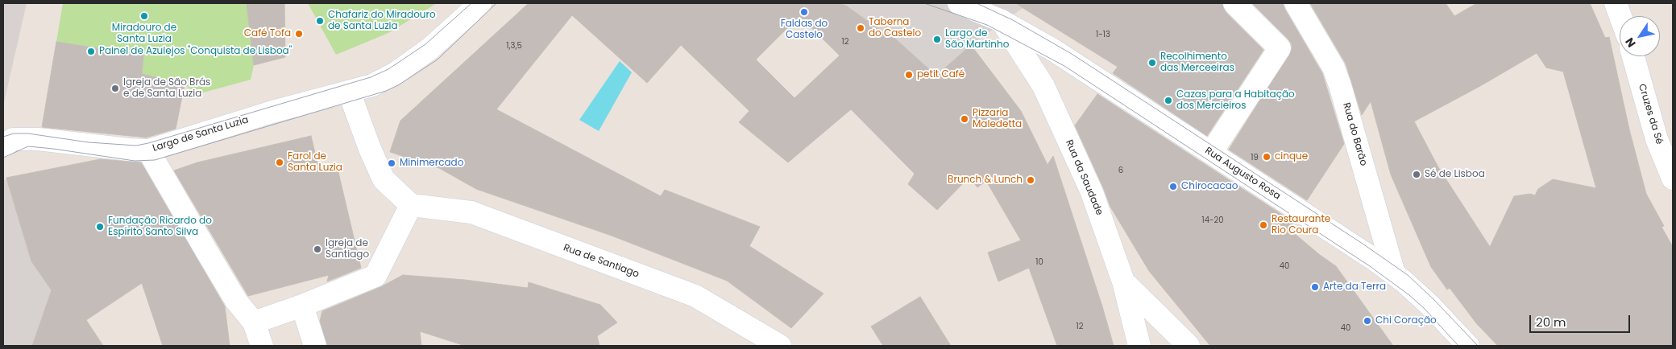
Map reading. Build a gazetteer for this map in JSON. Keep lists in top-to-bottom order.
{
  "streets": {
    "street": [
      "Cruzes da Sé",
      "Largo de Santa Luzia",
      "Rua do Barão",
      "Rua Augusto Rosa",
      "Rua da Saudade",
      "Rua de Santiago"
    ]
  },
  "crossings": [
    ["Rua do Barão", "Rua Augusto Rosa"],
    ["Rua Augusto Rosa", "Rua da Saudade"]
  ],
  "places": [
    "Faldas do Castelo",
    "Miradouro de Santa Luzia",
    "Chafariz do Miradouro de Santa Luzia",
    "Taberna do Castelo",
    "Café Tofa",
    "Largo de São Martinho",
    "Painel de Azulejos \"Conquista de Lisboa\"",
    "Recolhimento das Merceeiras",
    "petit Café",
    "Igreja de São Brás e de Santa Luzia",
    "Cazas para a Habitação dos Mercieiros",
    "Pizzaria Maledetta",
    "cinque",
    "Farol de Santa Luzia",
    "Minimercado",
    "Sé de Lisboa",
    "Brunch & Lunch",
    "Chirocacao",
    "Restaurante Rio Coura",
    "Fundação Ricardo do Espírito Santo Silva",
    "Igreja de Santiago",
    "Arte da Terra",
    "Chi Coração"
  ],
  "house_numbers": [
    "1-13",
    "12",
    "1,3,5",
    "19",
    "6",
    "14-20",
    "10",
    "40",
    "12",
    "40"
  ],
  "scale_bar": "20 m",
  "north": "bottom left"
}
